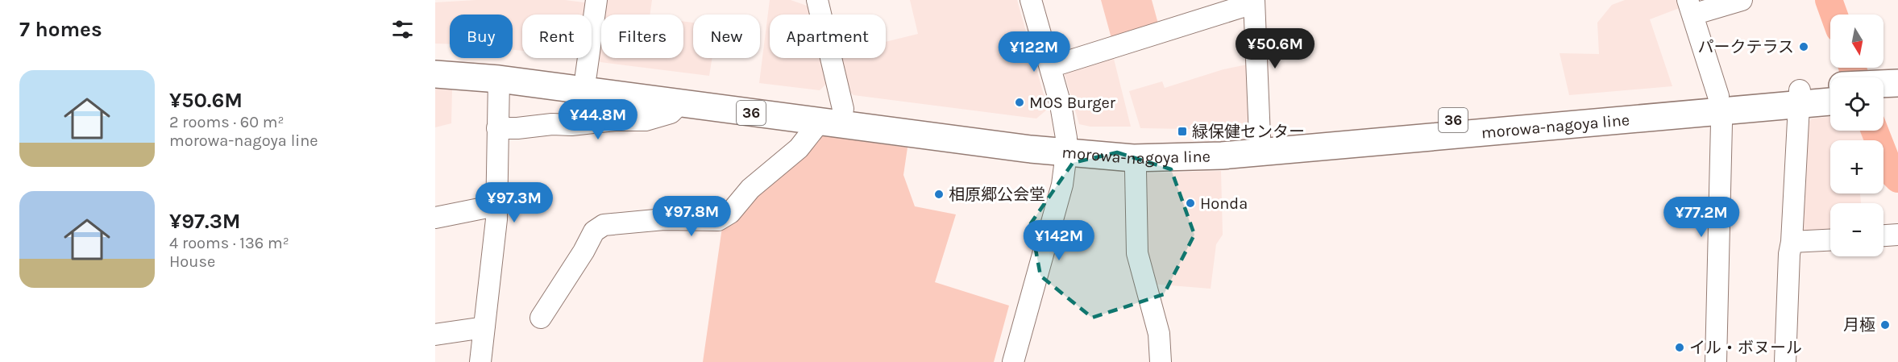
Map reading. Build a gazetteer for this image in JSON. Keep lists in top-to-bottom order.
{
  "streets": {
    "main road": ["36", "morowa-nagoya line"]
  },
  "places": {
    "other": [
      "パークテラス",
      "MOS Burger",
      "相原郷公会堂",
      "Honda",
      "月極",
      "イル・ボヌール"
    ],
    "transit": ["緑保健センター"]
  },
  "north": "bottom",
  "page": {
    "heading": "7 homes",
    "map_buttons": ["+", "−"],
    "chip": [
      "Buy",
      "Rent",
      "Filters",
      "New",
      "Apartment"
    ],
    "price": [
      "¥50.6M",
      "¥122M",
      "¥44.8M",
      "¥97.3M",
      "¥97.8M",
      "¥77.2M",
      "¥142M"
    ],
    "list": [
      {
        "name": "¥50.6M",
        "note": "2 rooms · 60 m² · morowa-nagoya line"
      },
      {
        "name": "¥97.3M",
        "note": "4 rooms · 136 m² · House"
      }
    ]
  }
}
